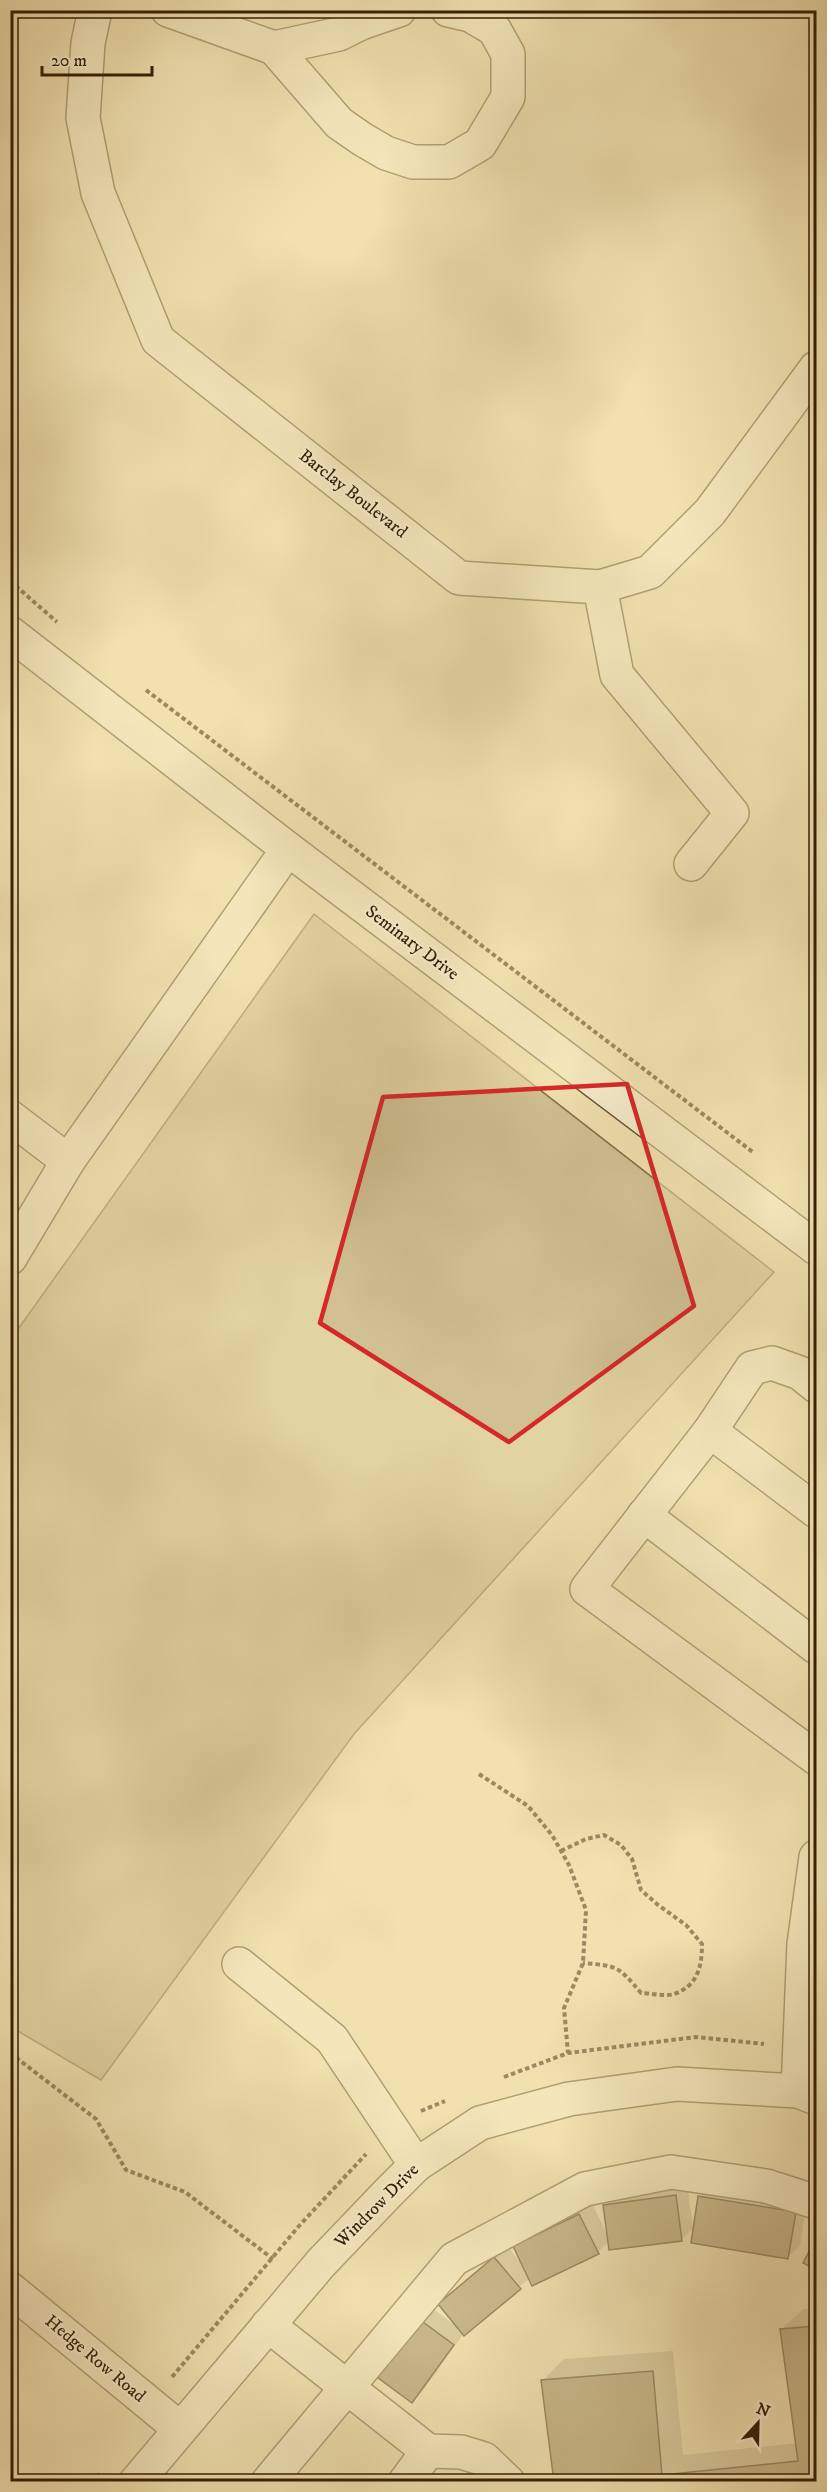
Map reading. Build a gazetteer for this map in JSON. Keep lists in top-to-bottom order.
{
  "streets": {
    "street": [
      "Barclay Boulevard",
      "Seminary Drive",
      "Windrow Drive",
      "Hedge Row Road"
    ]
  },
  "crossings": [
    ["Windrow Drive", "Hedge Row Road"]
  ],
  "scale_bar": "20 m",
  "north": "top"
}
